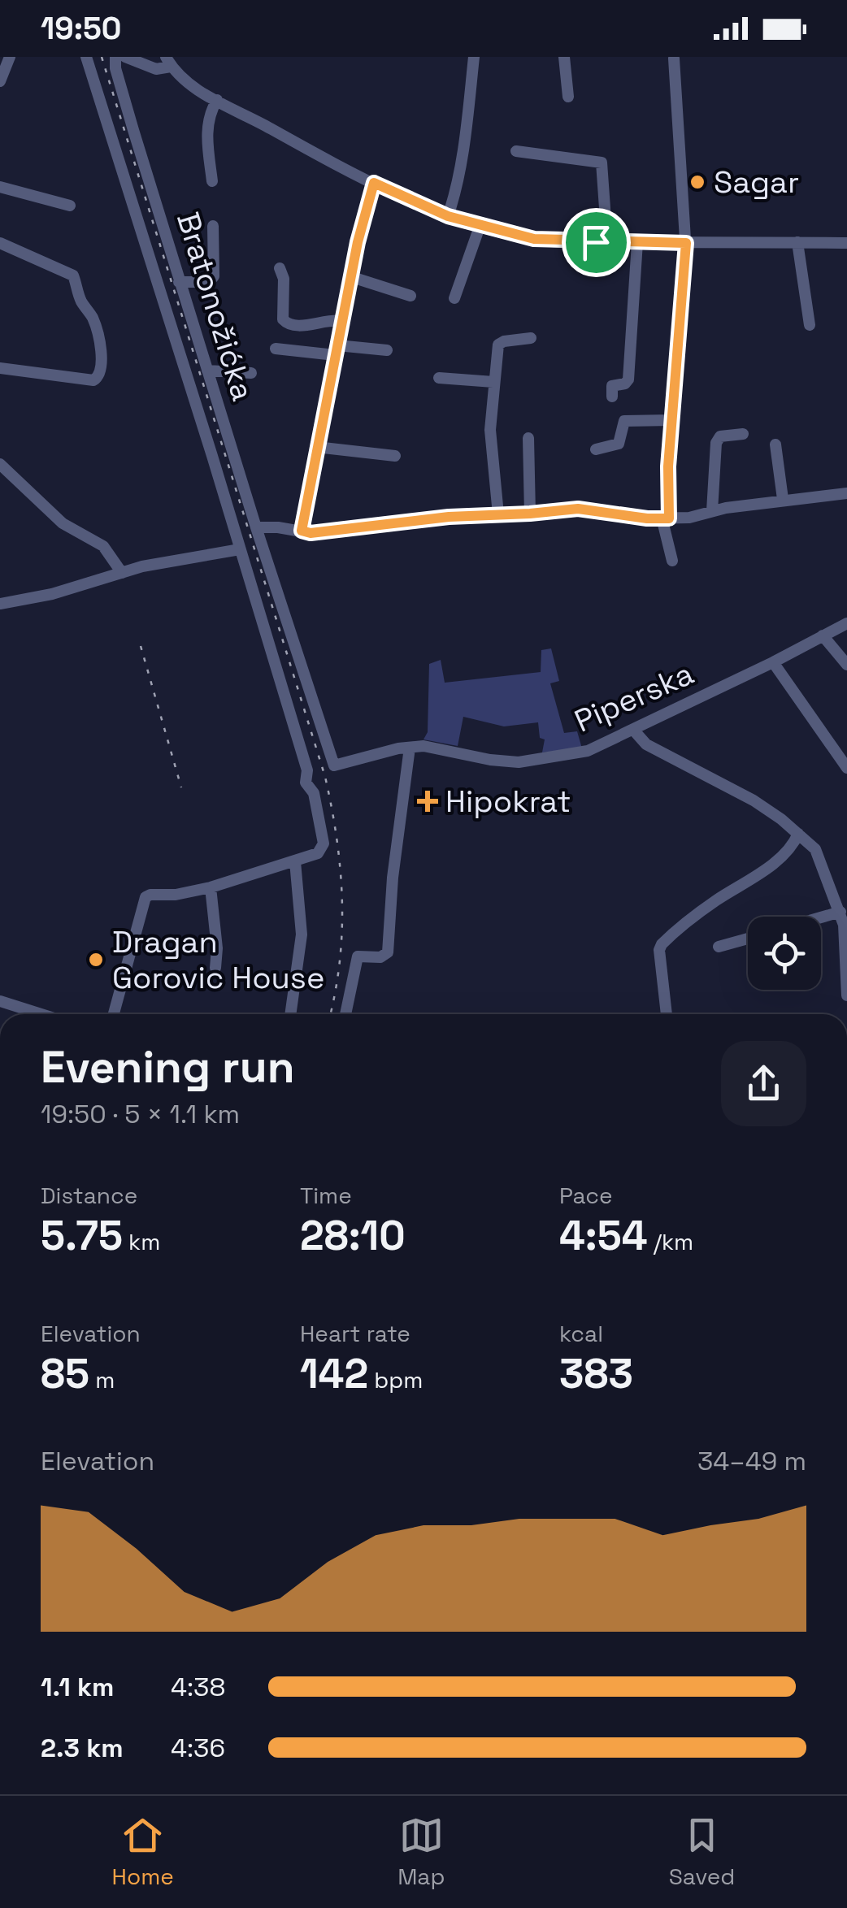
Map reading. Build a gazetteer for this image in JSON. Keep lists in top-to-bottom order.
{
  "streets": {
    "street": ["Bratonožićka", "Piperska"]
  },
  "crossings": [
    ["Bratonožićka", "Piperska"]
  ],
  "places": {
    "other": ["Sagar", "Dragan Gorovic House"],
    "health": ["Hipokrat"]
  },
  "page": {
    "status": "19:50",
    "heading": ["Evening run", "19:50 · 5 × 1.1 km"],
    "stats": [
      ["Distance", "5.75 km"],
      ["Time", "28:10"],
      ["Pace", "4:54 /km"],
      ["Elevation", "85 m"],
      ["Heart rate", "142 bpm"],
      ["kcal", "383"]
    ],
    "chart": ["Elevation", "34–49 m"],
    "list": [
      {
        "name": "1.1 km",
        "note": "4:38"
      },
      {
        "name": "2.3 km",
        "note": "4:36"
      }
    ],
    "tabs": ["Home", "Map", "Saved"]
  }
}
